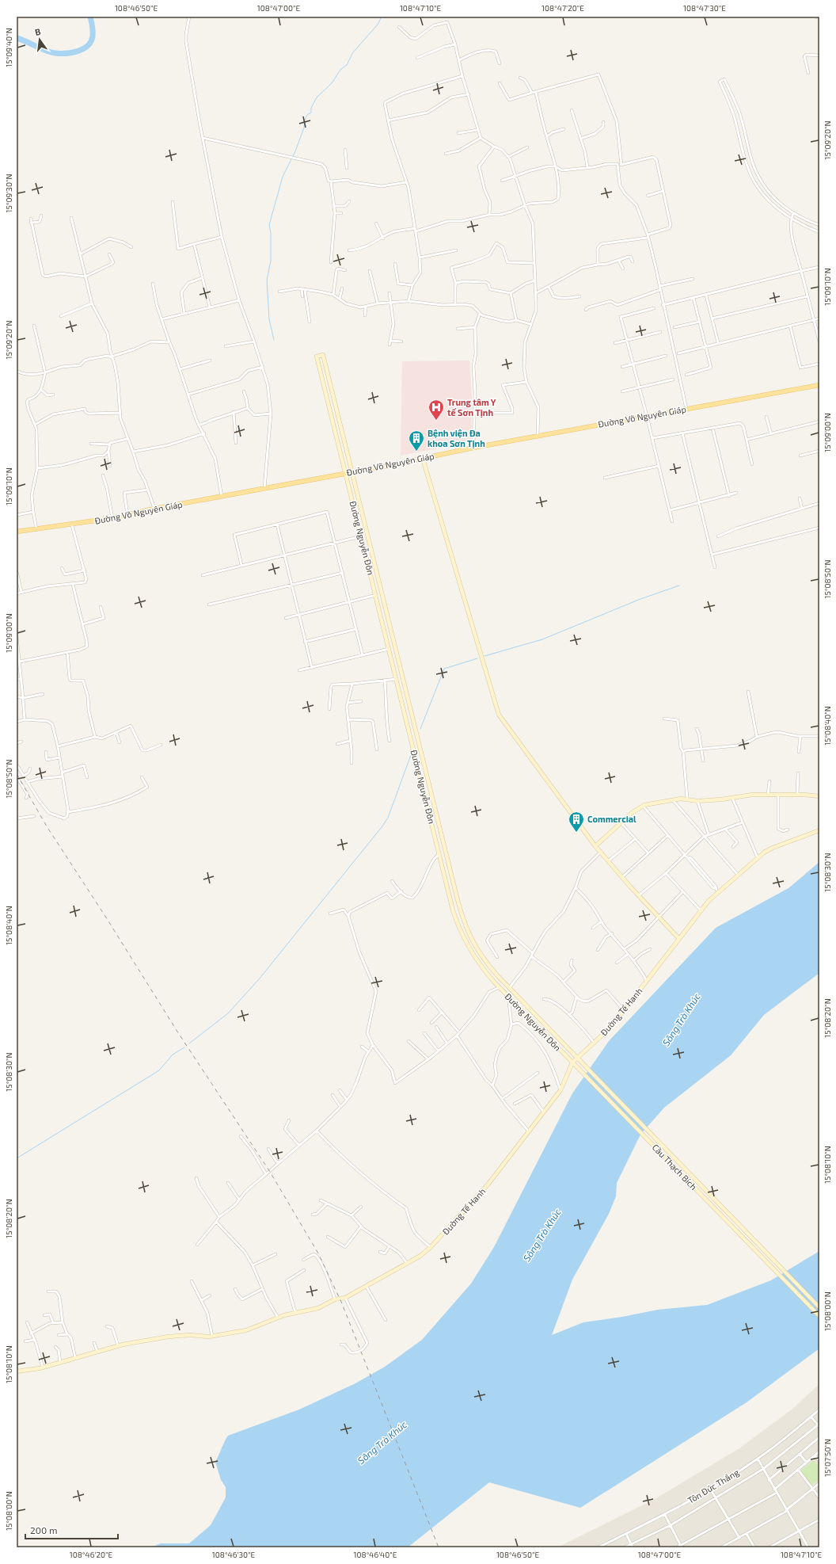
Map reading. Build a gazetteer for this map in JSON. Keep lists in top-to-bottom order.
{
  "streets": {
    "main road": [
      "Đường Võ Nguyên Giáp",
      "Đường Nguyễn Đôn",
      "Đường Tế Hanh",
      "Cầu Thạch Bích"
    ],
    "street": ["Tôn Đức Thắng"]
  },
  "crossings": [
    ["Đường Võ Nguyên Giáp", "Đường Nguyễn Đôn"],
    ["Đường Nguyễn Đôn", "Đường Tế Hanh"],
    ["Đường Nguyễn Đôn", "Cầu Thạch Bích"]
  ],
  "water": ["Sông Trà Khúc"],
  "places": {
    "hospital": ["Trung tâm Y tế Sơn Tịnh"],
    "building": ["Bệnh viện Đa khoa Sơn Tịnh", "Commercial"]
  },
  "scale_bar": "200 m",
  "north": "top",
  "coordinates": [
    "108°46'50\"E",
    "108°47'00\"E",
    "108°47'10\"E",
    "108°47'20\"E",
    "108°47'30\"E",
    "15°09'40\"N",
    "15°09'20\"N",
    "15°09'30\"N",
    "15°09'10\"N",
    "15°09'00\"N",
    "15°08'50\"N",
    "15°08'40\"N",
    "15°08'30\"N",
    "15°08'20\"N",
    "15°08'10\"N",
    "15°08'00\"N",
    "15°07'50\"N",
    "108°46'20\"E",
    "108°46'30\"E",
    "108°46'40\"E"
  ]
}
